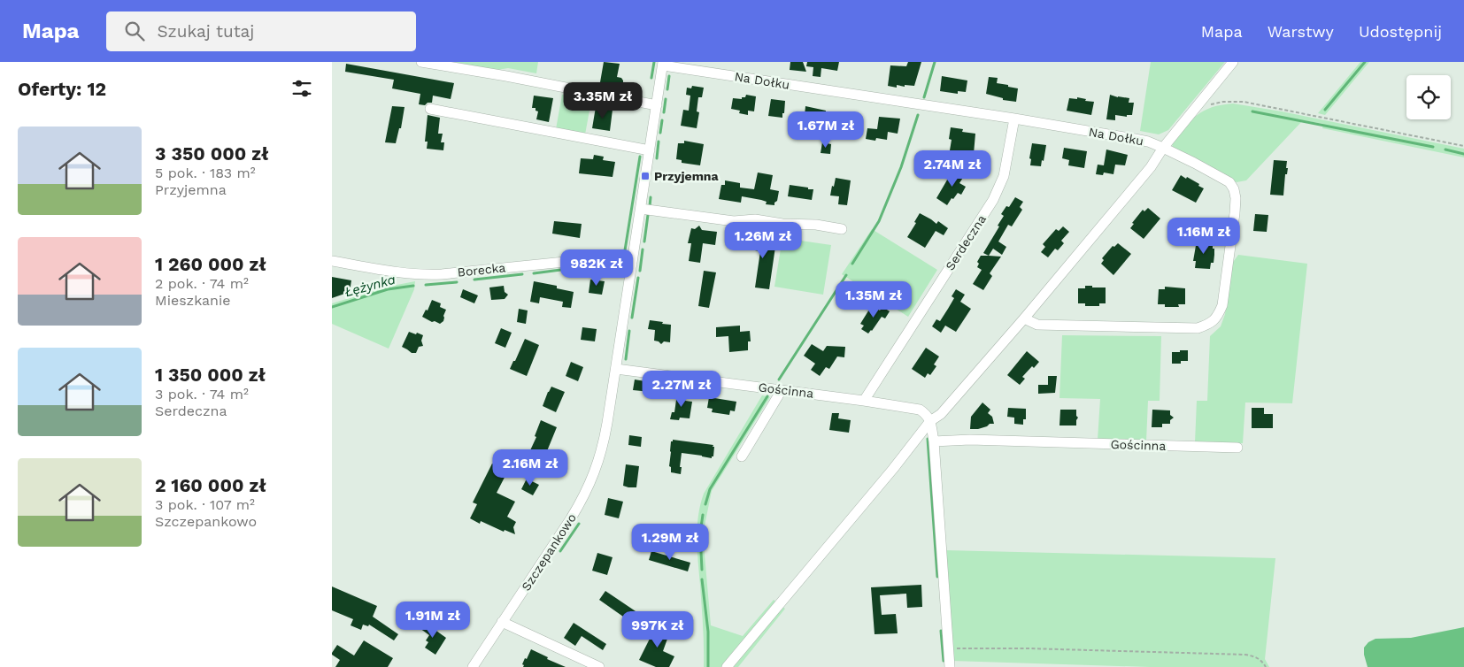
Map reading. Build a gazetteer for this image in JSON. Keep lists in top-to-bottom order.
{
  "streets": {
    "street": [
      "Na Dołku",
      "Serdeczna",
      "Borecka",
      "Gościnna",
      "Szczepankowo"
    ]
  },
  "crossings": [
    ["Na Dołku", "Serdeczna"],
    ["Na Dołku", "Szczepankowo"],
    ["Serdeczna", "Gościnna"],
    ["Borecka", "Szczepankowo"],
    ["Gościnna", "Szczepankowo"]
  ],
  "water": ["Łężynka"],
  "places": {
    "transit": ["Przyjemna"]
  },
  "page": {
    "header": "Mapa",
    "search": "Szukaj tutaj",
    "nav": ["Mapa", "Warstwy", "Udostępnij"],
    "heading": "Oferty: 12",
    "price": [
      "3.35M zł",
      "1.67M zł",
      "2.74M zł",
      "1.16M zł",
      "1.26M zł",
      "982K zł",
      "1.35M zł",
      "2.27M zł",
      "2.16M zł",
      "1.29M zł",
      "1.91M zł",
      "997K zł"
    ],
    "list": [
      {
        "name": "3 350 000 zł",
        "note": "5 pok. · 183 m² · Przyjemna"
      },
      {
        "name": "1 260 000 zł",
        "note": "2 pok. · 74 m² · Mieszkanie"
      },
      {
        "name": "1 350 000 zł",
        "note": "3 pok. · 74 m² · Serdeczna"
      },
      {
        "name": "2 160 000 zł",
        "note": "3 pok. · 107 m² · Szczepankowo"
      }
    ]
  }
}
